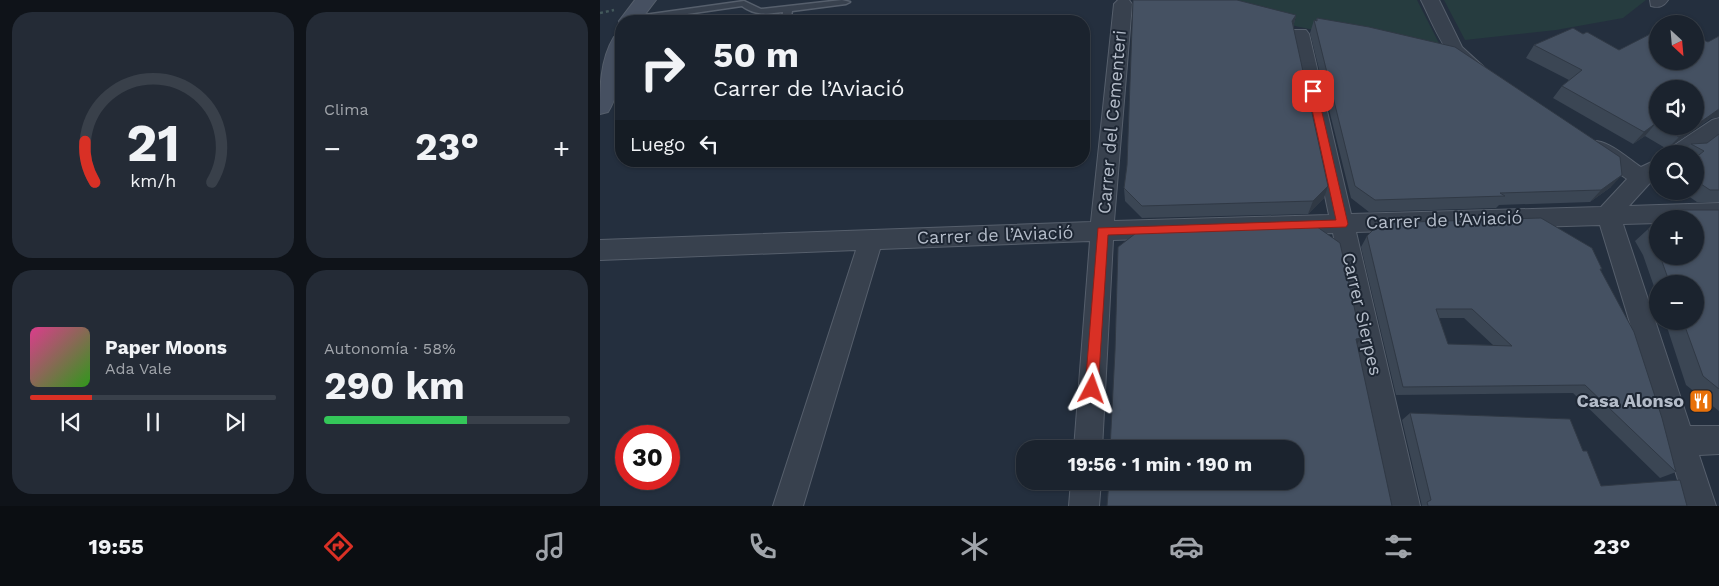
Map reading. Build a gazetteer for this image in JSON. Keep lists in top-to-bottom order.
{
  "streets": {
    "street": ["Carrer del Cementeri", "Carrer de l’Aviació", "Carrer Sierpes"]
  },
  "crossings": [
    ["Carrer del Cementeri", "Carrer de l’Aviació"],
    ["Carrer de l’Aviació", "Carrer Sierpes"]
  ],
  "places": {
    "restaurant": ["Casa Alonso"]
  },
  "north": "bottom right",
  "page": {
    "tile": [
      "Clima",
      ["Autonomía · 58%", "290 km"]
    ],
    "map_buttons": ["+", "−"],
    "turn": ["50 m", "Carrer de l’Aviació"],
    "then": "Luego",
    "heat": ["−", "23°", "+"],
    "song": ["Paper Moons", "Ada Vale"],
    "limit": "30",
    "trip": "19:56 · 1 min · 190 m",
    "tabs": ["19:55", "23°"],
    "gauge": ["21", "km/h"]
  }
}
